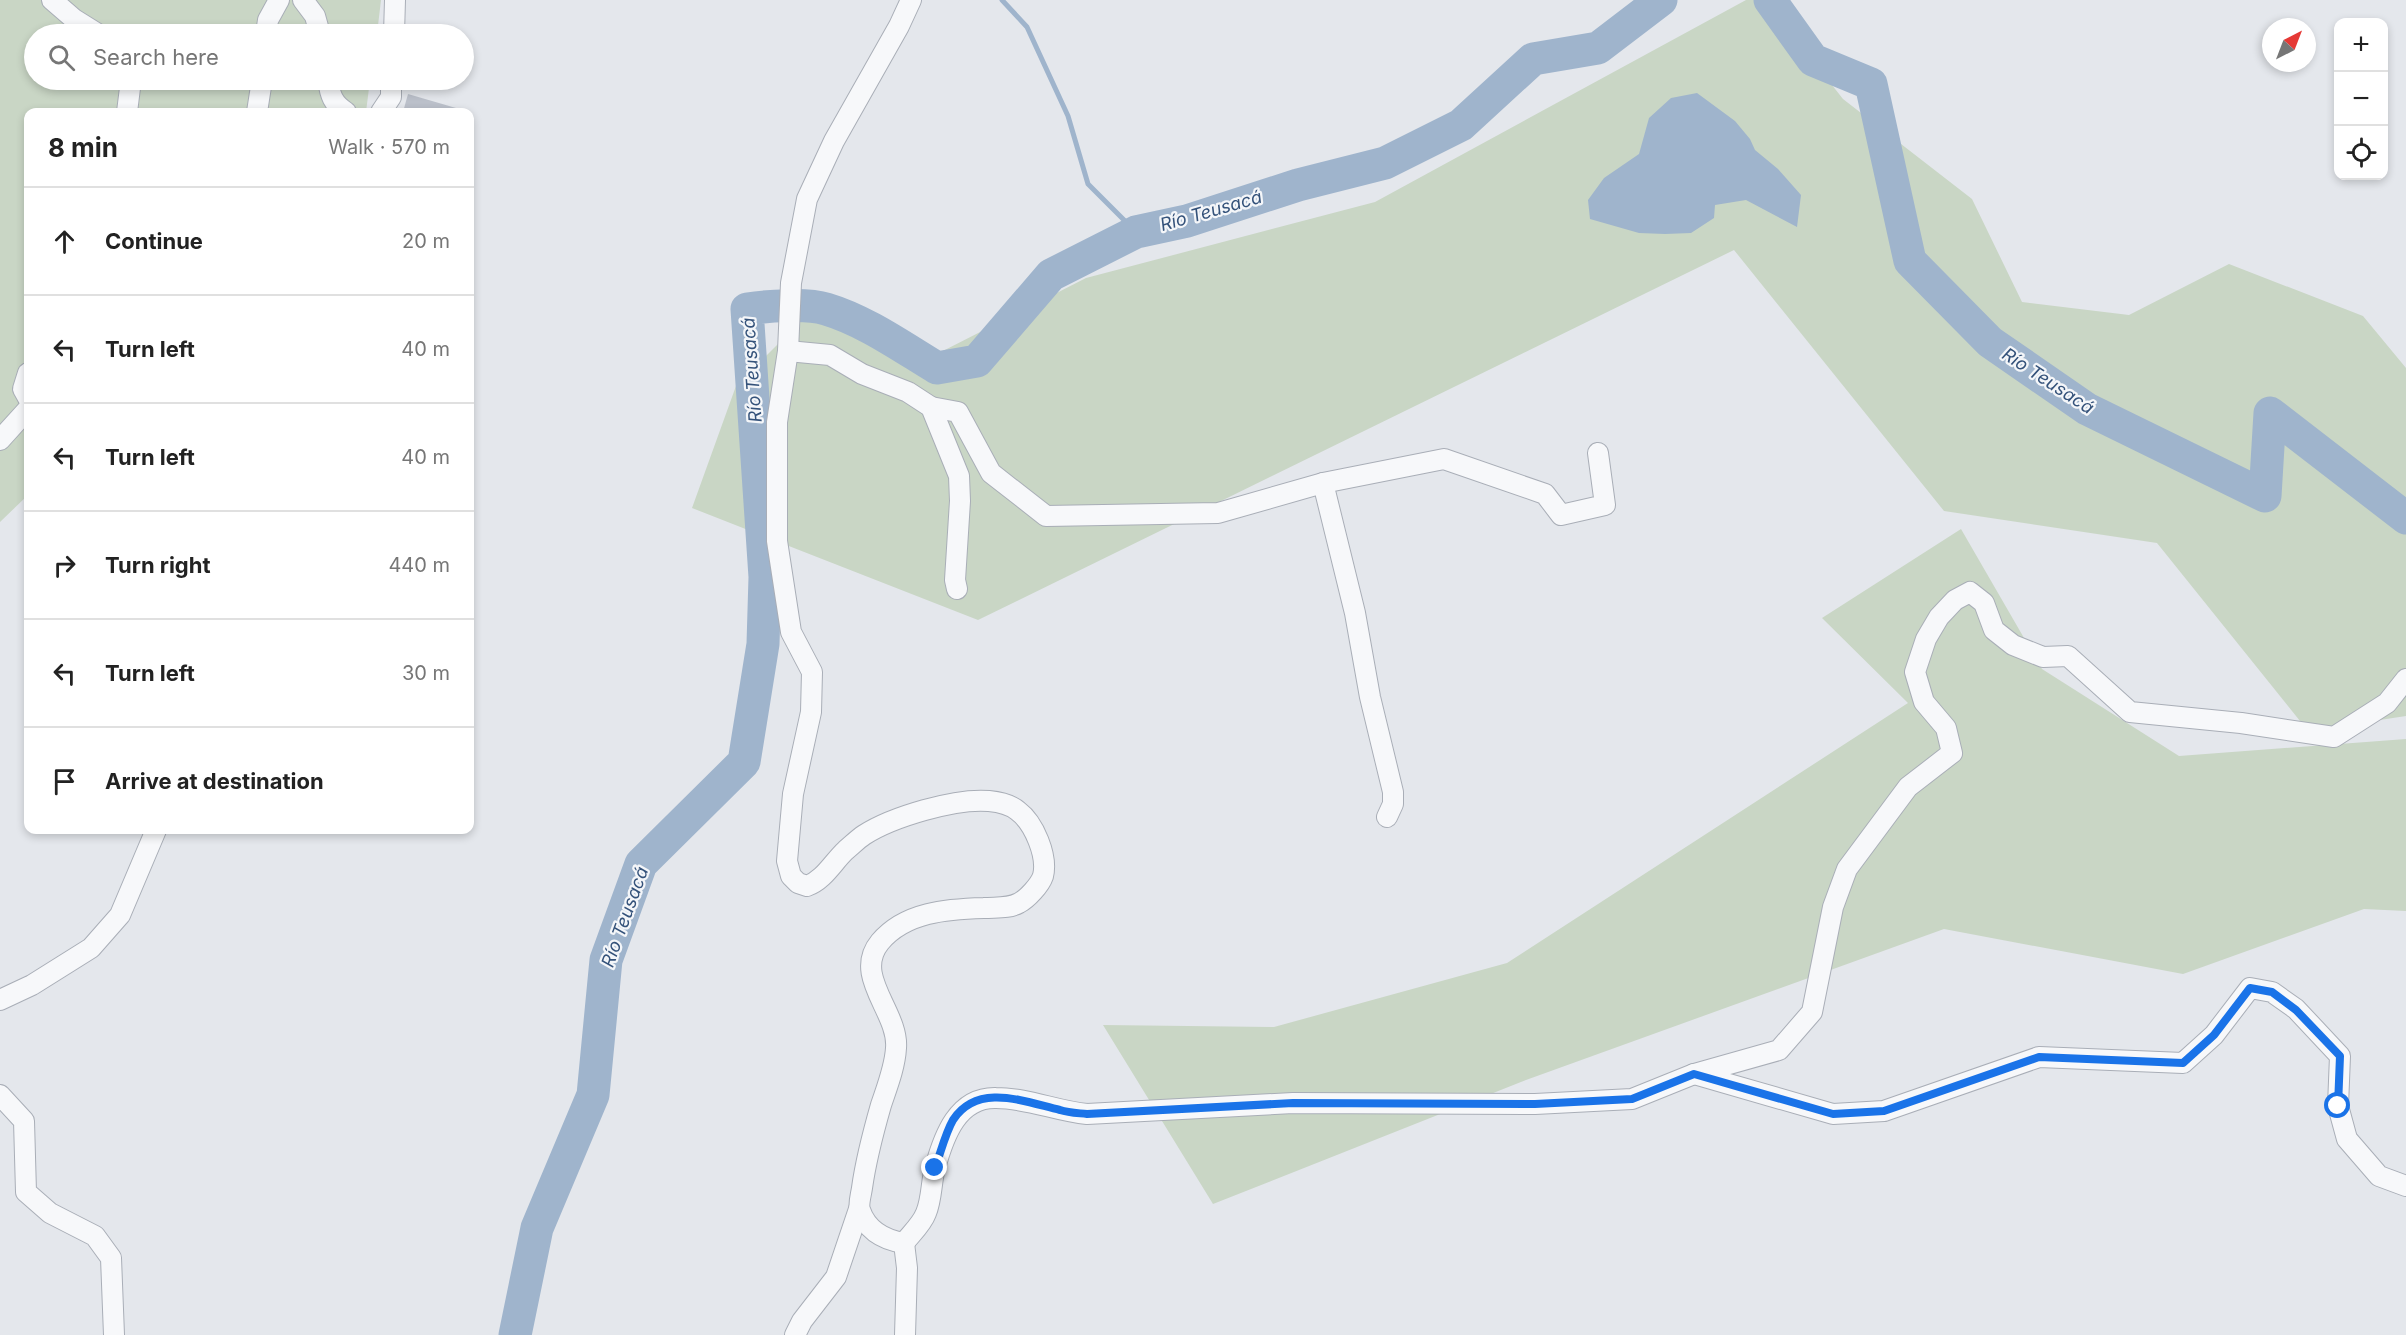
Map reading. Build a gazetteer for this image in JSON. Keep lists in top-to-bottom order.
{
  "water": ["Río Teusacá"],
  "north": "top right",
  "page": {
    "map_buttons": ["+", "−"],
    "search": "Search here",
    "heading": ["8 min", "Walk · 570 m"],
    "list": [
      ["Continue", "20 m"],
      ["Turn left", "40 m"],
      ["Turn left", "40 m"],
      ["Turn right", "440 m"],
      ["Turn left", "30 m"],
      "Arrive at destination"
    ]
  }
}
